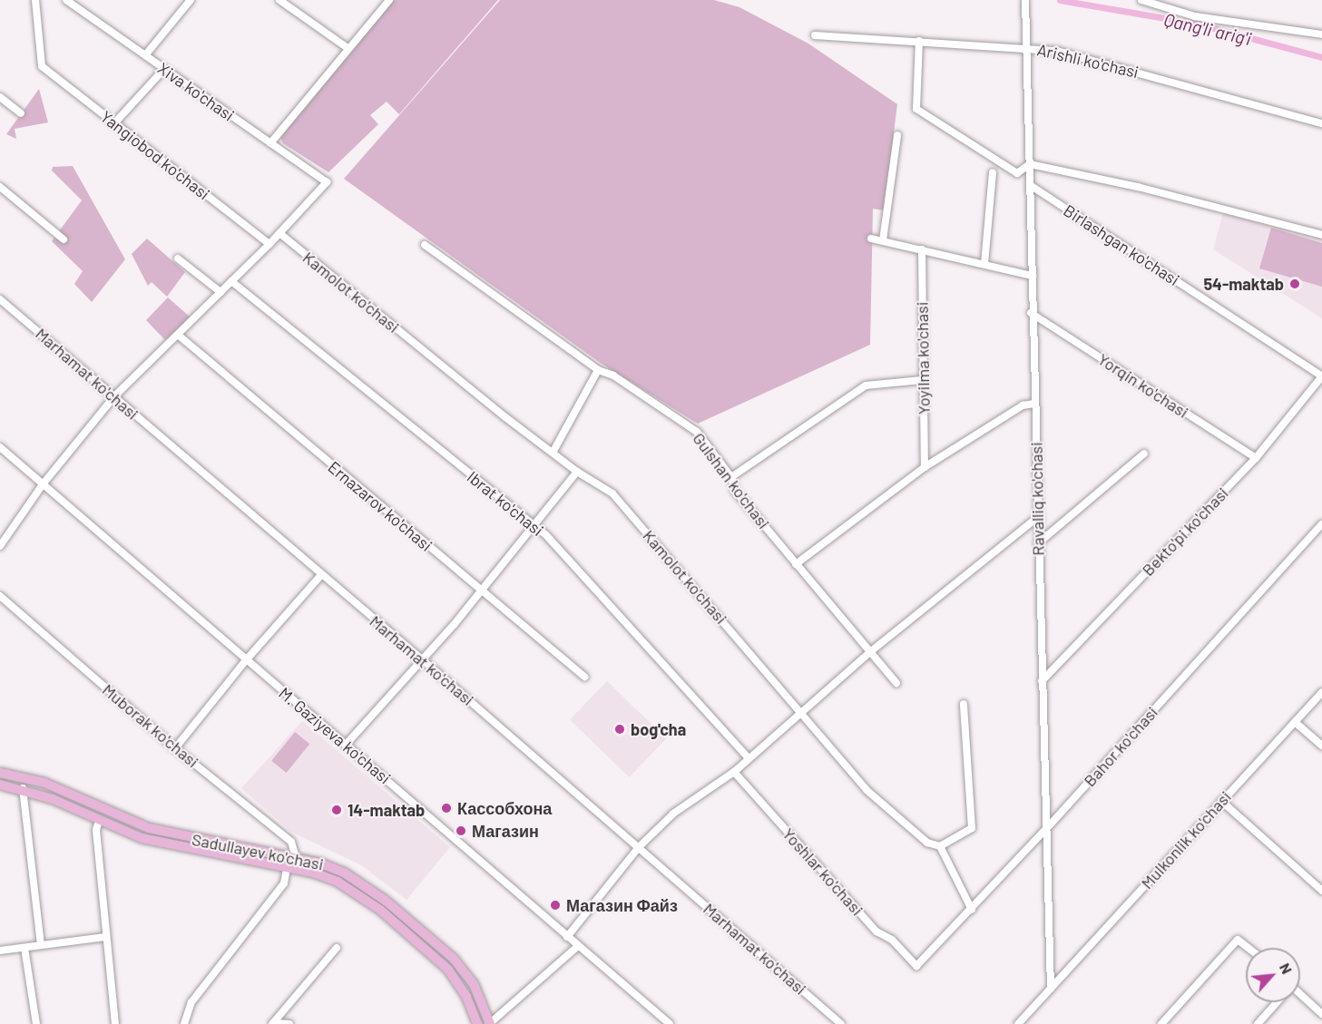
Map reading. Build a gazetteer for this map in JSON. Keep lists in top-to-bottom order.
{
  "streets": {
    "main road": ["Sadullayev ko'chasi"],
    "street": [
      "Arishli ko'chasi",
      "Xiva ko'chasi",
      "Yangiobod ko'chasi",
      "Birlashgan ko'chasi",
      "Kamolot ko'chasi",
      "Yoyilma ko'chasi",
      "Marhamat ko'chasi",
      "Yorqin ko'chasi",
      "Gulshan ko'chasi",
      "Ravalliq ko'chasi",
      "Ibrat ko'chasi",
      "Ernazarov ko'chasi",
      "Bekto'pi ko'chasi",
      "Muborak ko'chasi",
      "M. Gaziyeva ko'chasi",
      "Bahor ko'chasi",
      "Mulkonlik ko'chasi",
      "Yoshlar ko'chasi"
    ]
  },
  "crossings": [
    ["Arishli ko'chasi", "Ravalliq ko'chasi"],
    ["Xiva ko'chasi", "Kamolot ko'chasi"],
    ["Birlashgan ko'chasi", "Ravalliq ko'chasi"],
    ["Birlashgan ko'chasi", "Bekto'pi ko'chasi"],
    ["Yorqin ko'chasi", "Ravalliq ko'chasi"],
    ["Yorqin ko'chasi", "Bekto'pi ko'chasi"],
    ["Ravalliq ko'chasi", "Bekto'pi ko'chasi"],
    ["Ravalliq ko'chasi", "Bahor ko'chasi"],
    ["Ravalliq ko'chasi", "Mulkonlik ko'chasi"],
    ["Muborak ko'chasi", "Sadullayev ko'chasi"],
    ["Bahor ko'chasi", "Yoshlar ko'chasi"]
  ],
  "water": ["Qang'li arig'i"],
  "places": [
    "54-maktab",
    "bog'cha",
    "Кассобхона",
    "14-maktab",
    "Магазин",
    "Магазин Файз"
  ],
  "north": "top right"
}
